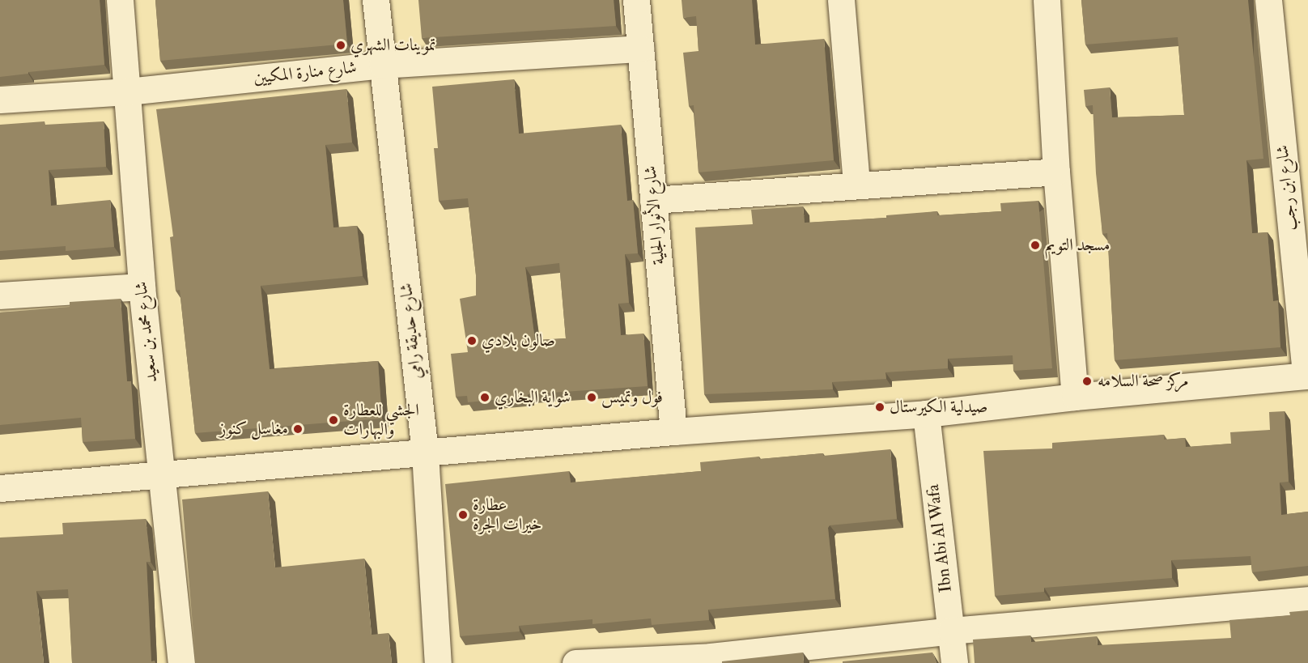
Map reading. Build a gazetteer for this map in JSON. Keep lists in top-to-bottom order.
{
  "streets": {
    "street": [
      "شارع منارة المكيين",
      "شارع ابن رجب",
      "شارع الأنوار الجلية",
      "شارع حديقة رامي",
      "شارع محمد بن سعيد",
      "Ibn Abi Al Wafa"
    ]
  },
  "crossings": [
    ["شارع منارة المكيين", "شارع الأنوار الجلية"],
    ["شارع منارة المكيين", "شارع حديقة رامي"],
    ["شارع منارة المكيين", "شارع محمد بن سعيد"]
  ],
  "places": [
    "تموينات الشهري",
    "مسجد التويم",
    "صالون بلادي",
    "مركز صحة السلامه",
    "شواية البخاري",
    "فول وتميس",
    "صيدلية الكيرستال",
    "الجشي للعطارة والبهارات",
    "مغاسل كنوز",
    "عطارة خيرات الجرة"
  ]
}
